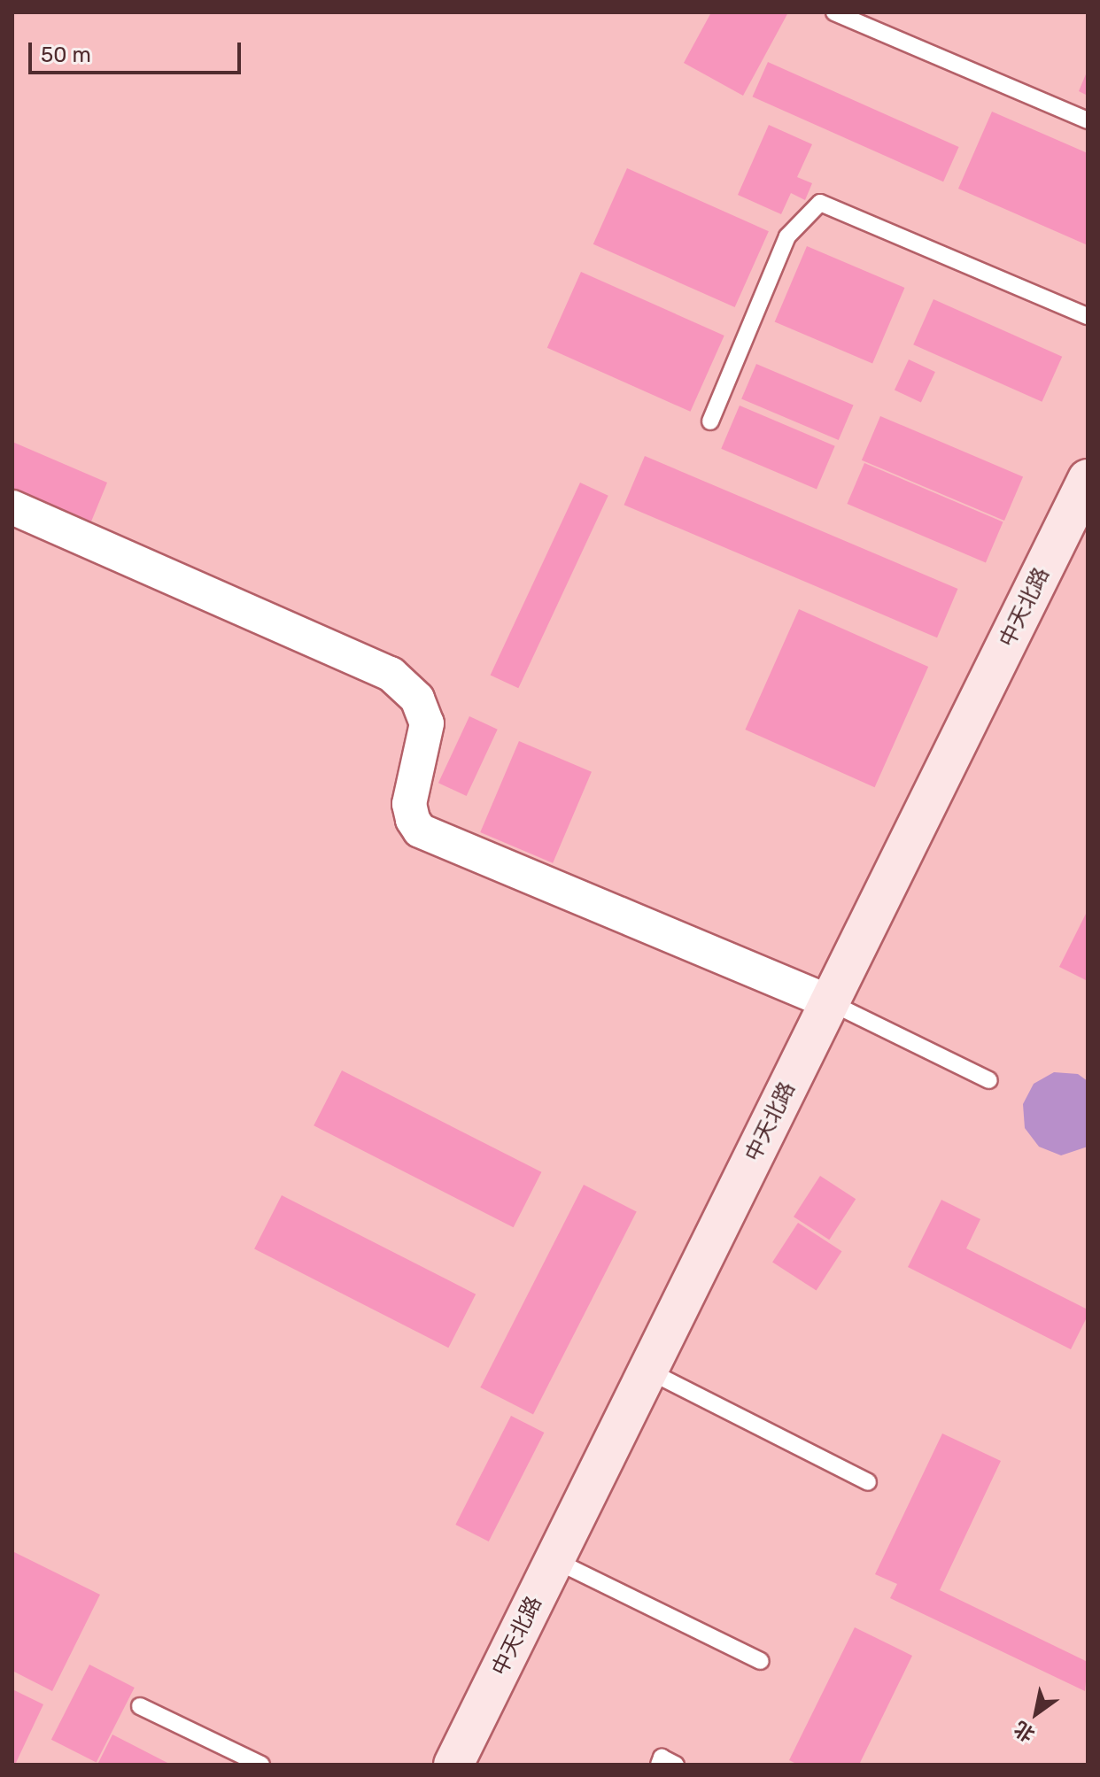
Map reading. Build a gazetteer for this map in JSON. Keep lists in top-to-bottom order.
{
  "streets": {
    "main road": ["中天北路"]
  },
  "scale_bar": "50 m",
  "north": "bottom left"
}
